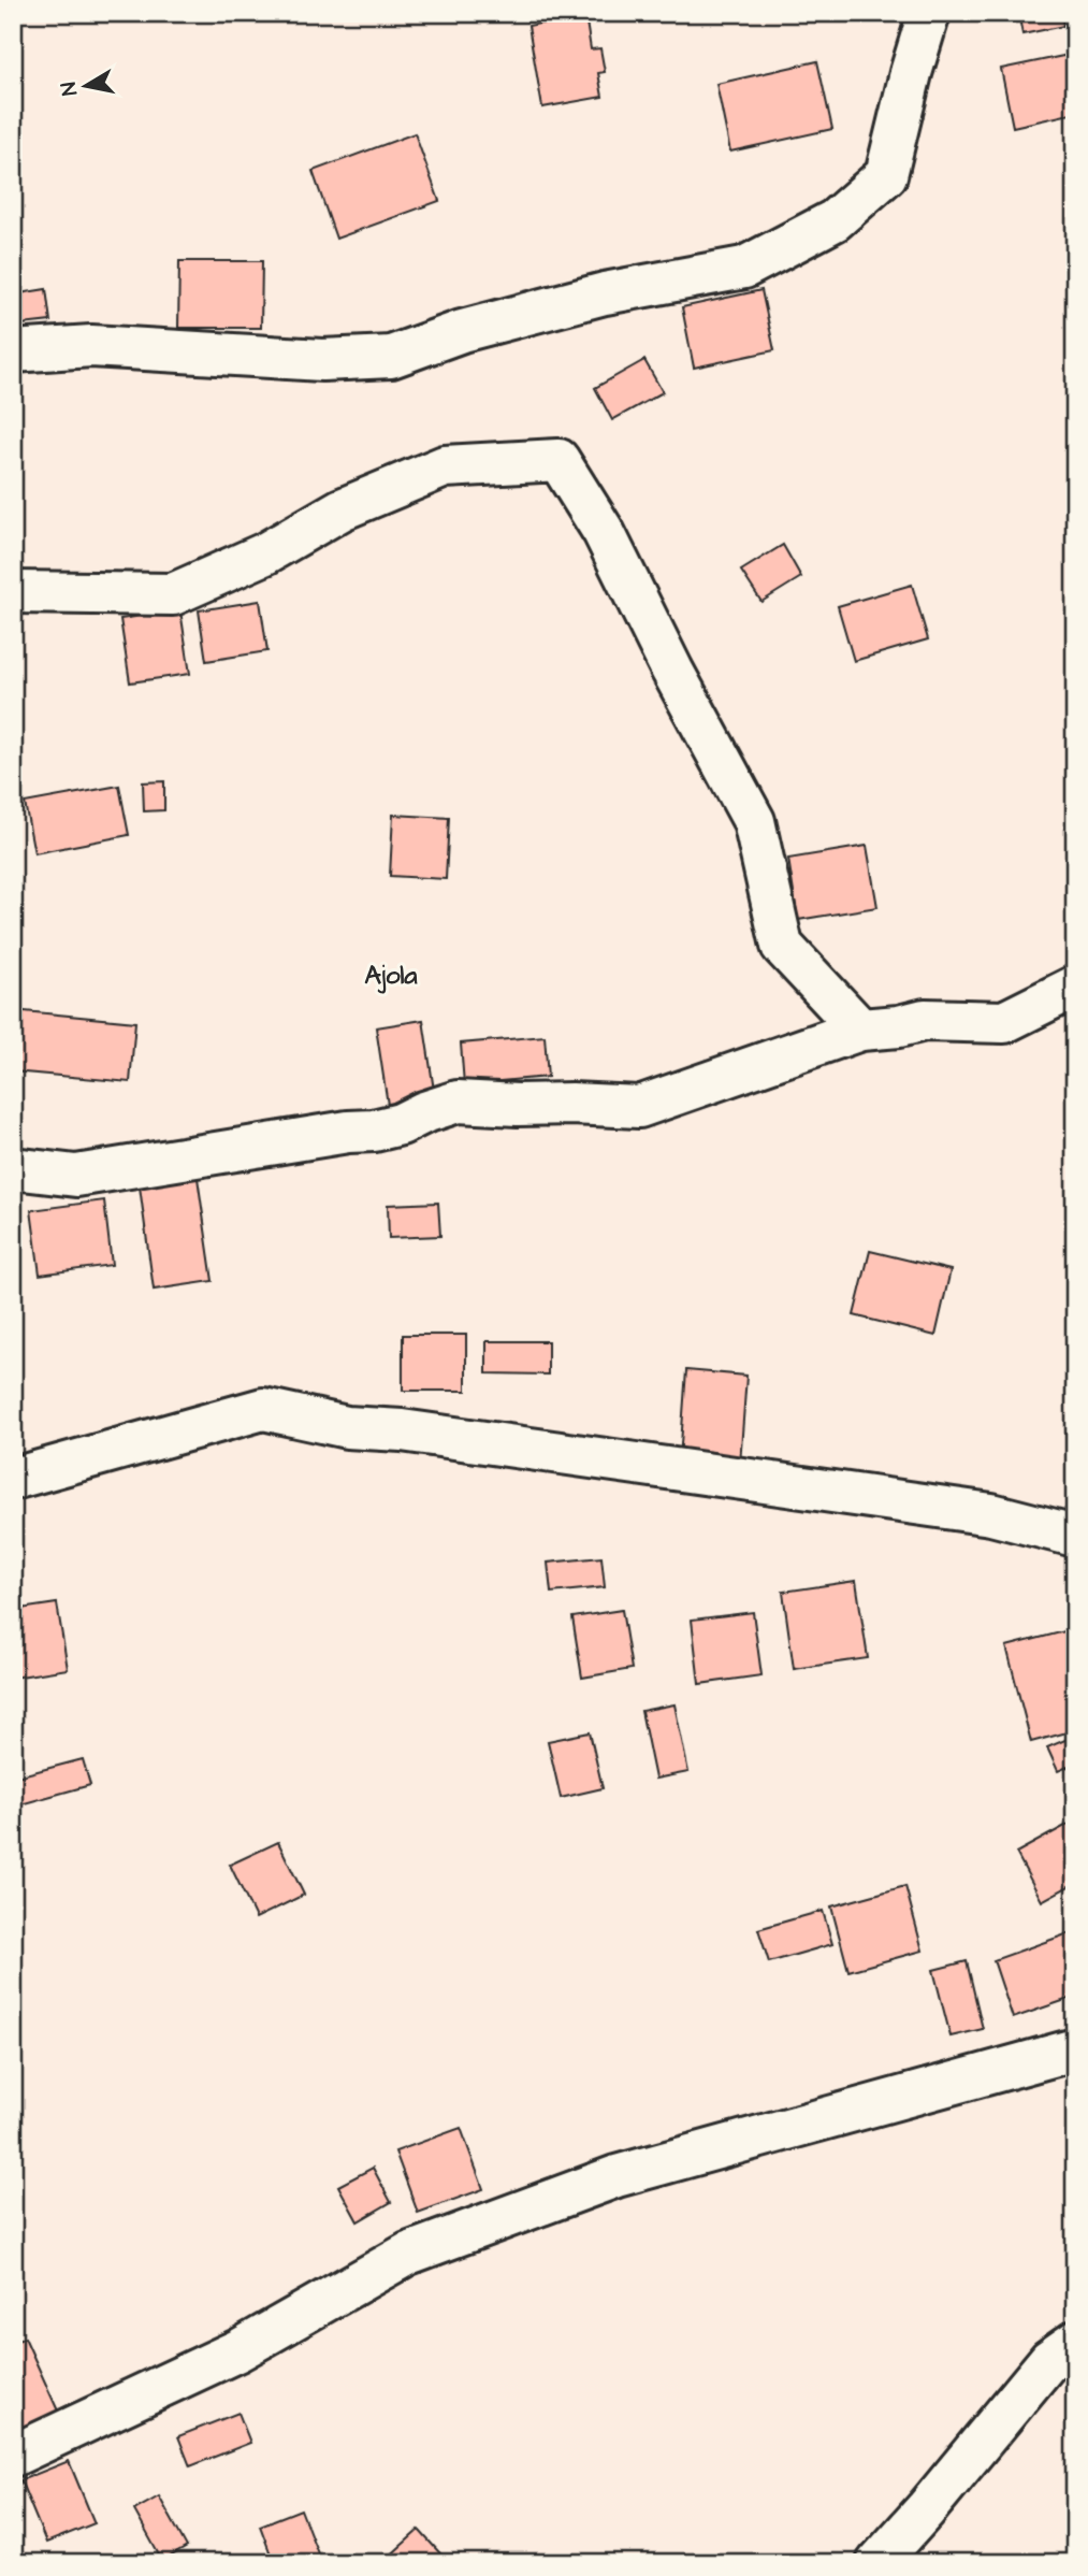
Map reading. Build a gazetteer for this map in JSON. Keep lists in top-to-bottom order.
{
  "districts": ["Ajola"],
  "north": "left"
}
